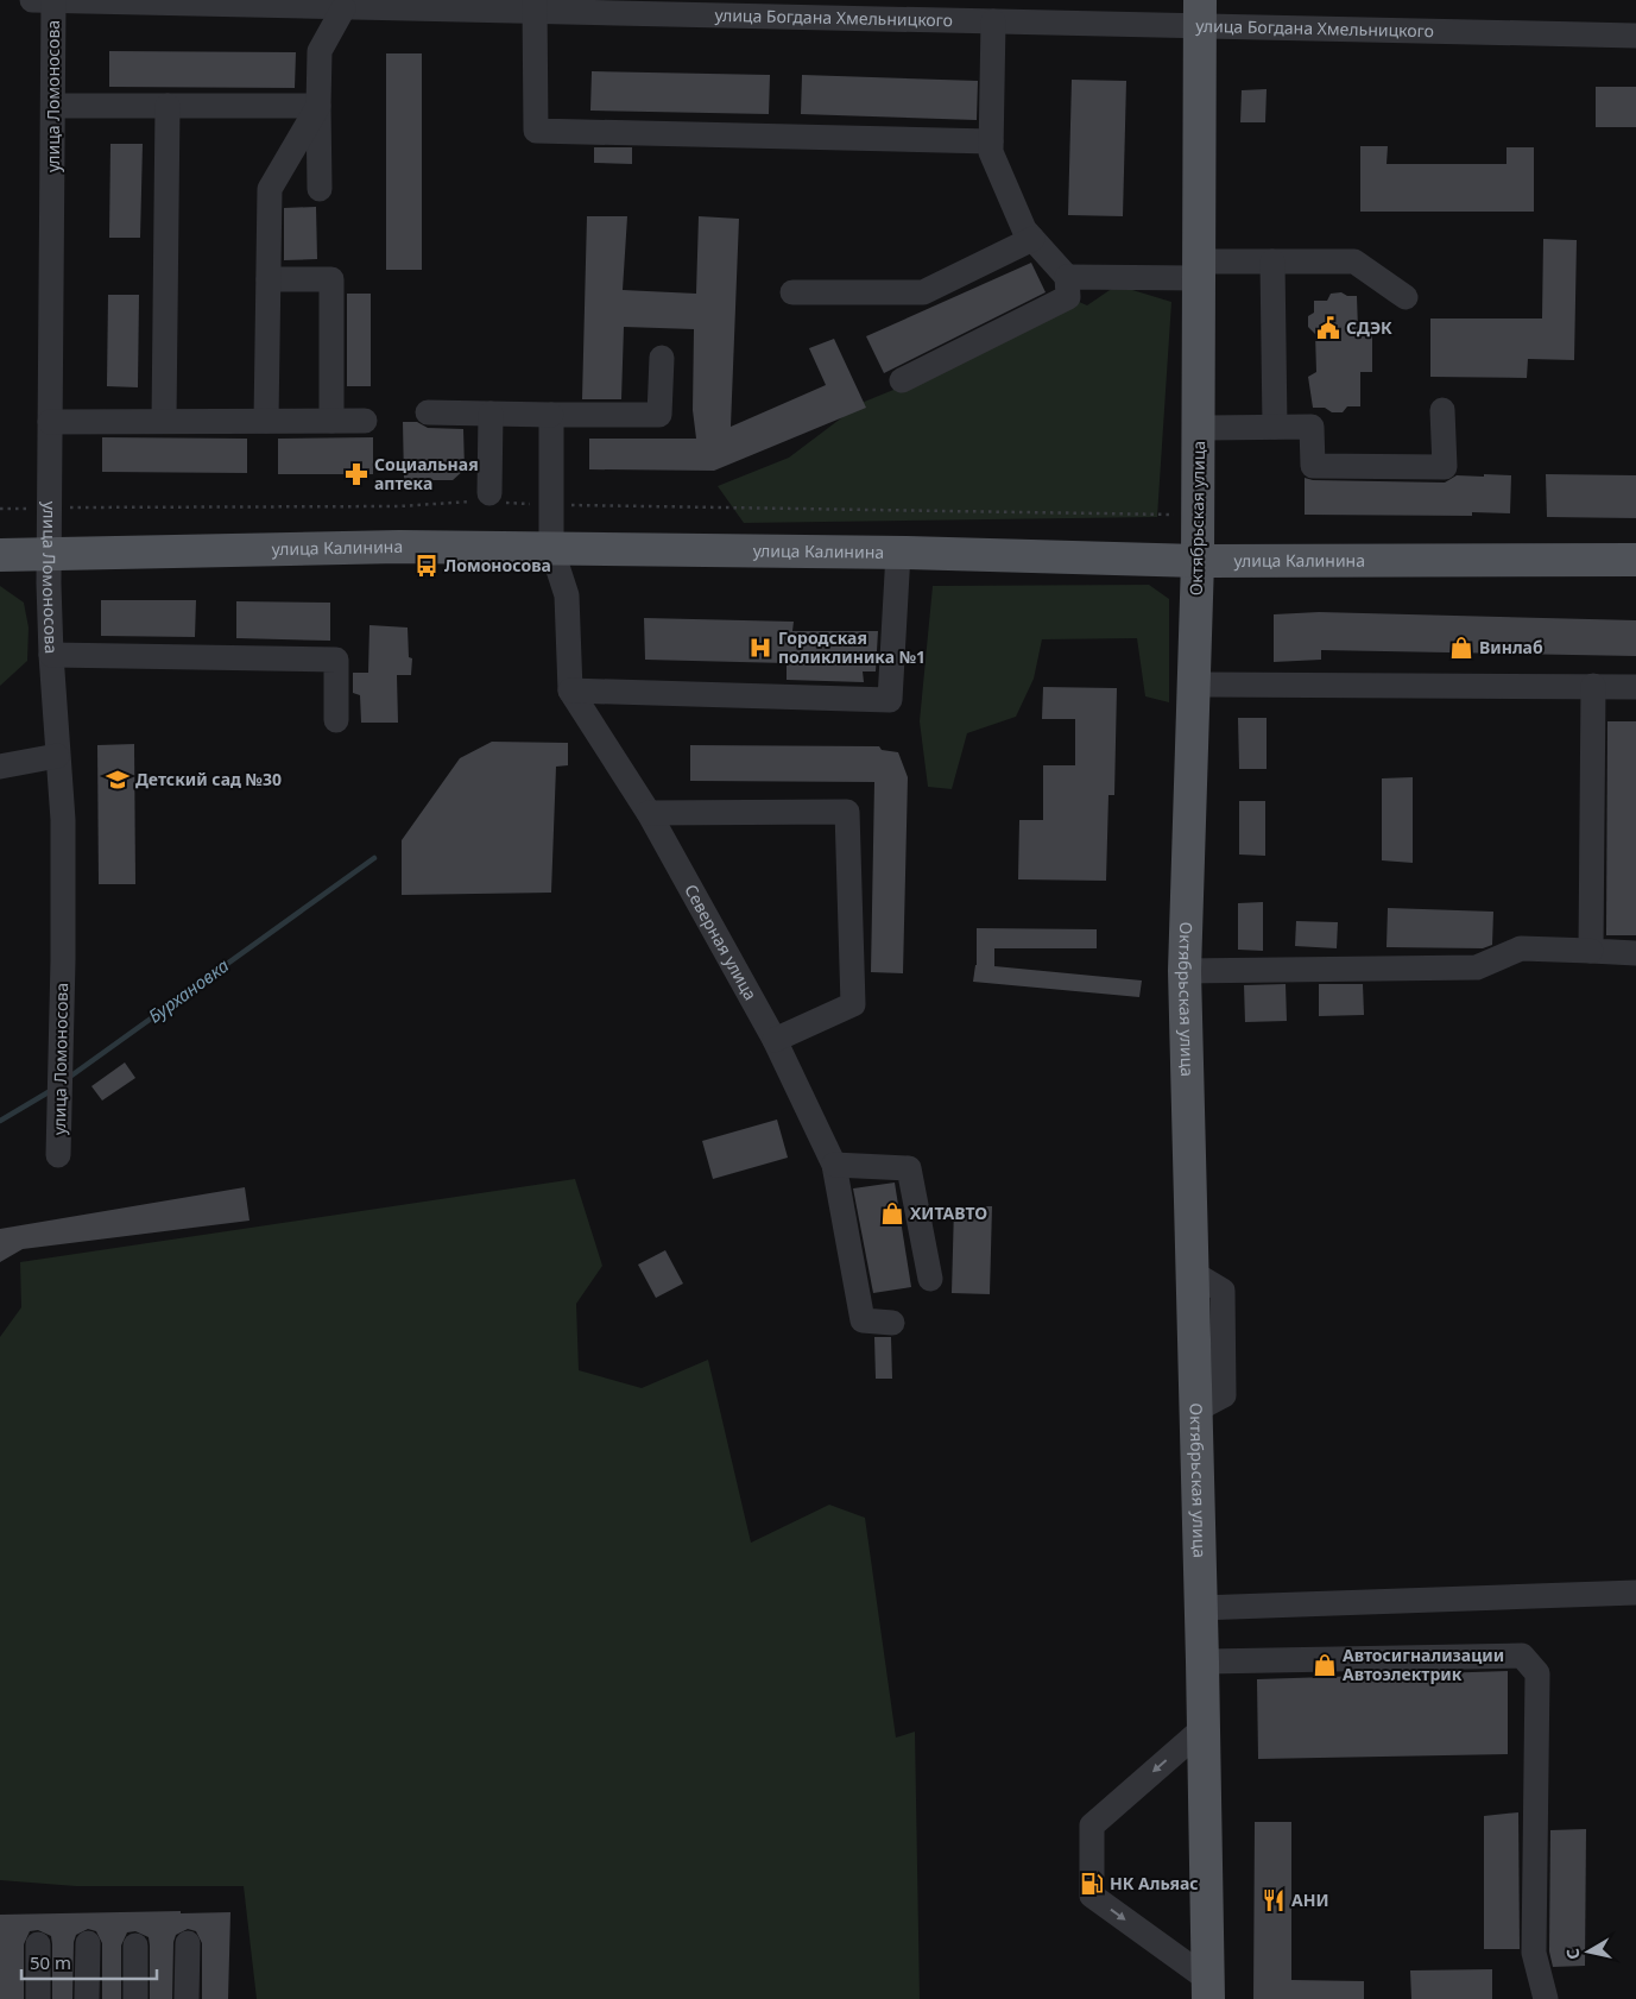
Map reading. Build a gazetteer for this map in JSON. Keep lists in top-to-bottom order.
{
  "streets": {
    "main road": ["Октябрьская улица", "улица Калинина"],
    "street": ["улица Богдана Хмельницкого", "улица Ломоносова", "Северная улица"]
  },
  "crossings": [
    ["улица Богдана Хмельницкого", "улица Ломоносова"],
    ["улица Богдана Хмельницкого", "Октябрьская улица"],
    ["улица Ломоносова", "улица Калинина"],
    ["Октябрьская улица", "улица Калинина"]
  ],
  "water": ["Бурхановка"],
  "places": {
    "public building": ["СДЭК"],
    "pharmacy": ["Социальная аптека"],
    "bus stop": ["Ломоносова"],
    "hospital": ["Городская поликлиника №1"],
    "shop": ["Винлаб", "ХИТАВТО", "Автосигнализации Автоэлектрик"],
    "school or university": ["Детский сад №30"],
    "fuel station": ["НК Альяас"],
    "restaurant": ["АНИ"]
  },
  "scale_bar": "50 m",
  "north": "left"
}
